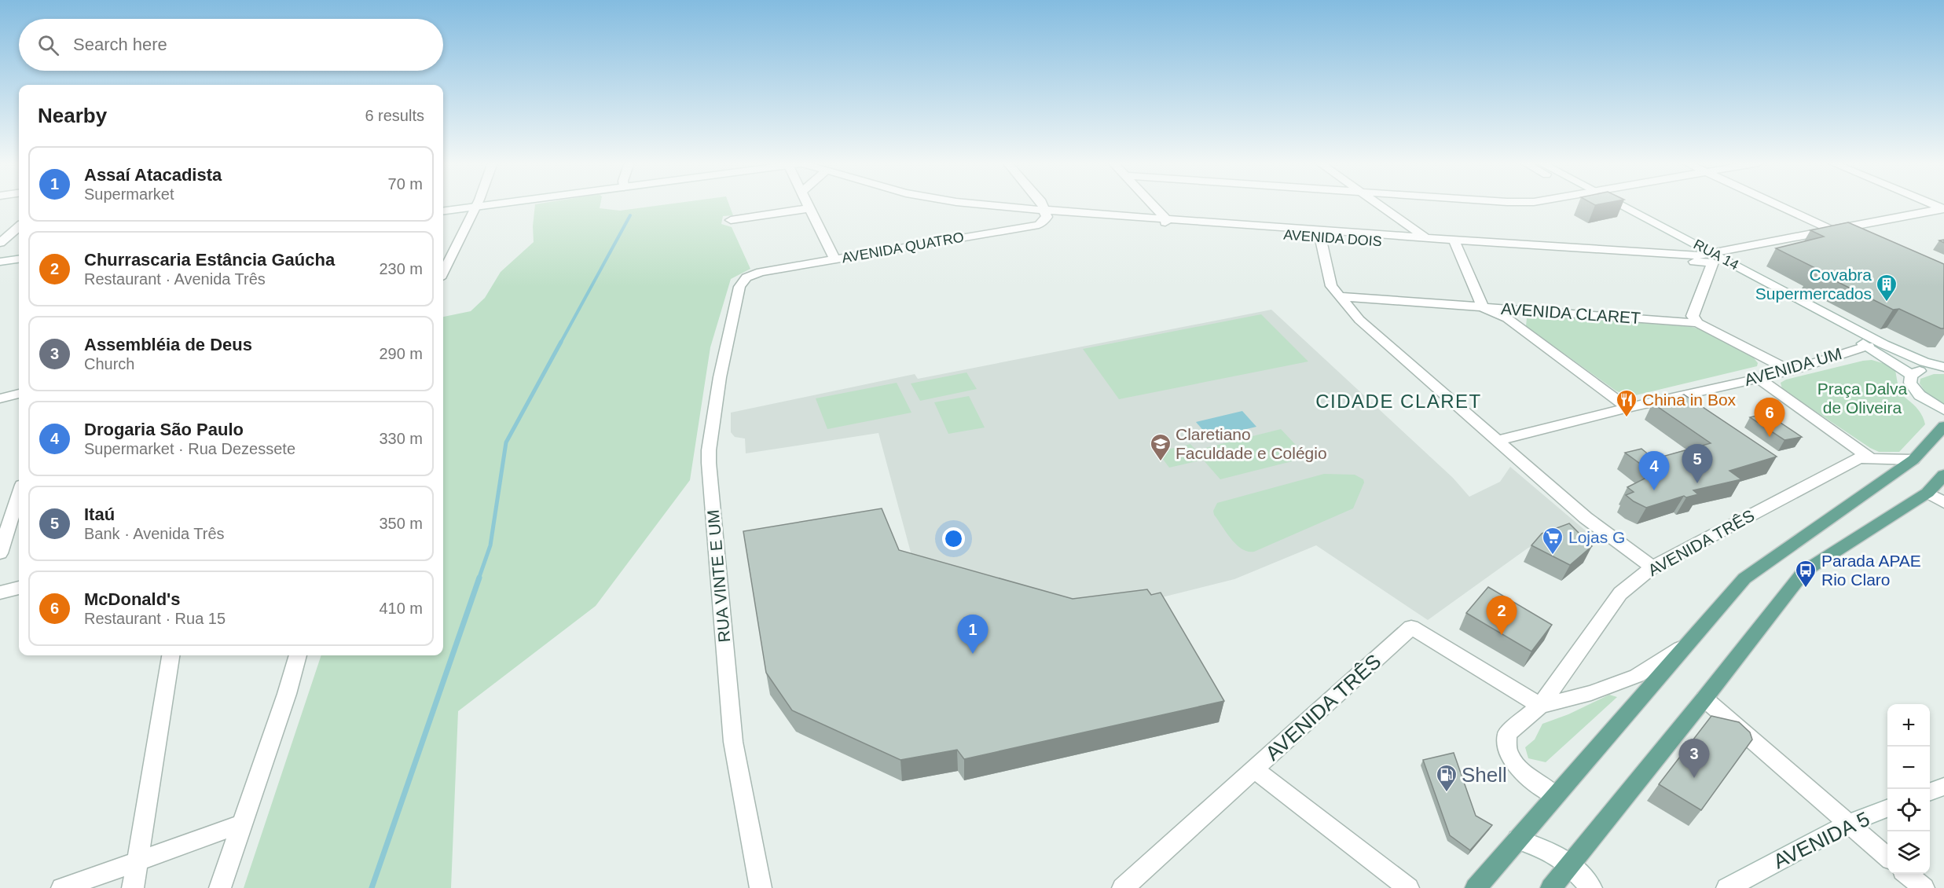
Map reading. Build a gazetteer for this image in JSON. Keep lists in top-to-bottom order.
{
  "streets": {
    "street": [
      "AVENIDA DOIS",
      "AVENIDA QUATRO",
      "RUA 14",
      "AVENIDA CLARET",
      "AVENIDA UM",
      "AVENIDA TRÊS",
      "RUA VINTE E UM",
      "AVENIDA 5"
    ]
  },
  "crossings": [
    ["AVENIDA DOIS", "AVENIDA QUATRO"],
    ["AVENIDA DOIS", "RUA 14"],
    ["AVENIDA QUATRO", "RUA VINTE E UM"],
    ["RUA 14", "AVENIDA UM"],
    ["AVENIDA CLARET", "AVENIDA UM"]
  ],
  "districts": ["CIDADE CLARET"],
  "parks": ["Praça Dalva de Oliveira"],
  "places": {
    "building": ["Covabra Supermercados"],
    "restaurant": ["China in Box"],
    "school or university": ["Claretiano Faculdade e Colégio"],
    "supermarket": ["Lojas G"],
    "bus stop": ["Parada APAE Rio Claro"],
    "fuel station": ["Shell"]
  },
  "page": {
    "search": "Search here",
    "heading": ["Nearby", "6 results"],
    "list": [
      {
        "mark": "1",
        "name": "Assaí Atacadista",
        "note": "Supermarket",
        "value": "70 m"
      },
      {
        "mark": "2",
        "name": "Churrascaria Estância Gaúcha",
        "note": "Restaurant · Avenida Três",
        "value": "230 m"
      },
      {
        "mark": "3",
        "name": "Assembléia de Deus",
        "note": "Church",
        "value": "290 m"
      },
      {
        "mark": "4",
        "name": "Drogaria São Paulo",
        "note": "Supermarket · Rua Dezessete",
        "value": "330 m"
      },
      {
        "mark": "5",
        "name": "Itaú",
        "note": "Bank · Avenida Três",
        "value": "350 m"
      },
      {
        "mark": "6",
        "name": "McDonald's",
        "note": "Restaurant · Rua 15",
        "value": "410 m"
      }
    ],
    "pins": [
      "6",
      "5",
      "4",
      "2",
      "1",
      "3"
    ],
    "map_buttons": ["+", "−"]
  }
}
